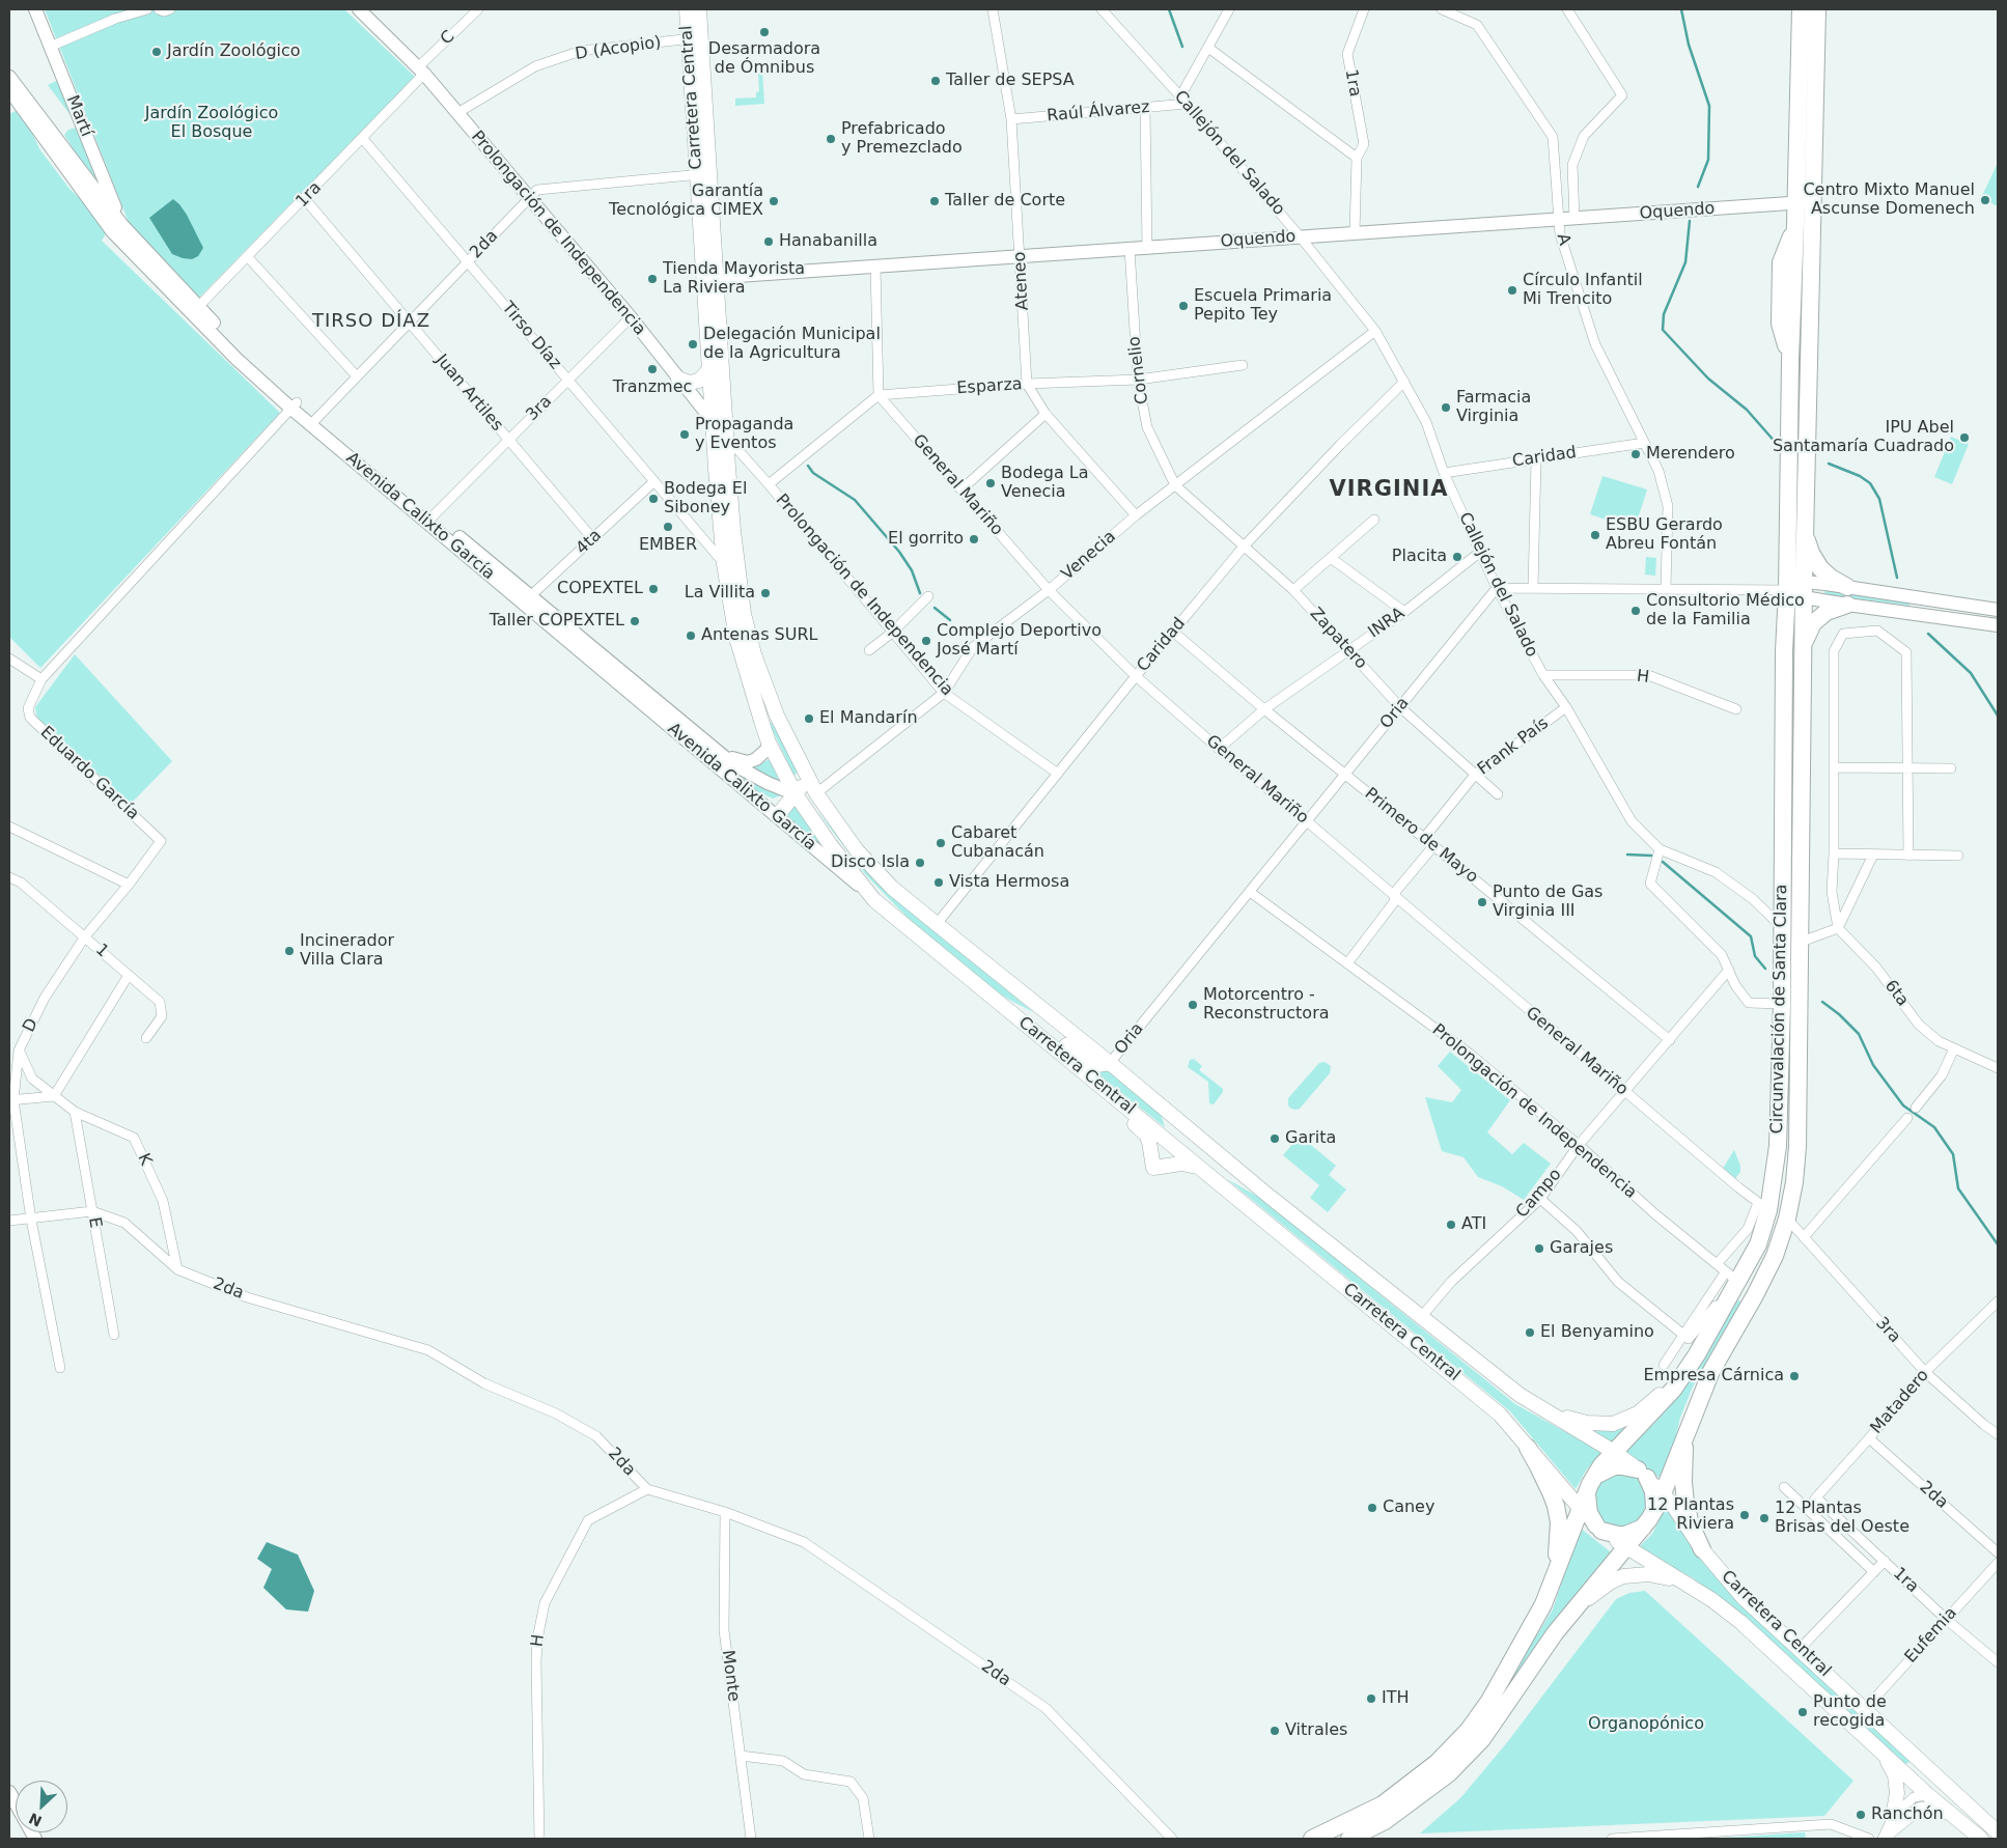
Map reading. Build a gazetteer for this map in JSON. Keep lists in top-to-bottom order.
{
  "streets": {
    "highway": ["Circunvalación de Santa Clara"],
    "main road": [
      "Carretera Central",
      "Martí",
      "Oquendo",
      "Prolongación de Independencia",
      "Avenida Calixto García"
    ],
    "street": [
      "C",
      "D (Acopio)",
      "1ra",
      "Raúl Álvarez",
      "Callejón del Salado",
      "A",
      "2da",
      "Ateneo",
      "Tirso Díaz",
      "Cornelio",
      "Esparza",
      "Juan Artiles",
      "3ra",
      "Caridad",
      "General Mariño",
      "4ta",
      "Venecia",
      "INRA",
      "Zapatero",
      "H",
      "Oria",
      "Frank País",
      "Eduardo García",
      "Primero de Mayo",
      "1",
      "6ta",
      "D",
      "K",
      "Campo",
      "E",
      "Matadero",
      "Eufemia",
      "Monte"
    ]
  },
  "crossings": [
    ["C", "1ra"],
    ["C", "Prolongación de Independencia"],
    ["D (Acopio)", "Carretera Central"],
    ["D (Acopio)", "Prolongación de Independencia"],
    ["1ra", "Oquendo"],
    ["1ra", "Prolongación de Independencia"],
    ["1ra", "Tirso Díaz"],
    ["1ra", "Juan Artiles"],
    ["1ra", "Avenida Calixto García"],
    ["1ra", "Matadero"],
    ["1ra", "Eufemia"],
    ["Carretera Central", "Oquendo"],
    ["Carretera Central", "Prolongación de Independencia"],
    ["Carretera Central", "2da"],
    ["Carretera Central", "Tirso Díaz"],
    ["Carretera Central", "Caridad"],
    ["Carretera Central", "Avenida Calixto García"],
    ["Carretera Central", "Venecia"],
    ["Carretera Central", "Oria"],
    ["Carretera Central", "Circunvalación de Santa Clara"],
    ["Carretera Central", "Campo"],
    ["Carretera Central", "Eufemia"],
    ["Raúl Álvarez", "Callejón del Salado"],
    ["Raúl Álvarez", "Ateneo"],
    ["Martí", "Avenida Calixto García"],
    ["Callejón del Salado", "Oquendo"],
    ["Callejón del Salado", "Caridad"],
    ["Callejón del Salado", "Venecia"],
    ["Callejón del Salado", "INRA"],
    ["Callejón del Salado", "H"],
    ["Callejón del Salado", "Oria"],
    ["Callejón del Salado", "Frank País"],
    ["Callejón del Salado", "Circunvalación de Santa Clara"],
    ["Oquendo", "A"],
    ["Oquendo", "Ateneo"],
    ["Oquendo", "Cornelio"],
    ["Oquendo", "Circunvalación de Santa Clara"],
    ["Prolongación de Independencia", "2da"],
    ["Prolongación de Independencia", "3ra"],
    ["Prolongación de Independencia", "Caridad"],
    ["Prolongación de Independencia", "Venecia"],
    ["Prolongación de Independencia", "Oria"],
    ["Prolongación de Independencia", "Circunvalación de Santa Clara"],
    ["Prolongación de Independencia", "Campo"],
    ["A", "Caridad"],
    ["2da", "Tirso Díaz"],
    ["2da", "Juan Artiles"],
    ["2da", "Avenida Calixto García"],
    ["2da", "H"],
    ["2da", "D"],
    ["2da", "K"],
    ["2da", "E"],
    ["2da", "Matadero"],
    ["2da", "Monte"],
    ["Ateneo", "Esparza"],
    ["Ateneo", "Venecia"],
    ["Tirso Díaz", "3ra"],
    ["Tirso Díaz", "4ta"],
    ["Cornelio", "Esparza"],
    ["Cornelio", "Venecia"],
    ["Cornelio", "Zapatero"],
    ["Esparza", "General Mariño"],
    ["Juan Artiles", "3ra"],
    ["Juan Artiles", "4ta"],
    ["3ra", "Avenida Calixto García"],
    ["3ra", "Circunvalación de Santa Clara"],
    ["3ra", "Matadero"],
    ["Caridad", "General Mariño"],
    ["Caridad", "Zapatero"],
    ["Caridad", "Primero de Mayo"],
    ["General Mariño", "Venecia"],
    ["General Mariño", "INRA"],
    ["General Mariño", "Oria"],
    ["General Mariño", "Circunvalación de Santa Clara"],
    ["General Mariño", "Campo"],
    ["Avenida Calixto García", "4ta"],
    ["Venecia", "Zapatero"],
    ["INRA", "Zapatero"],
    ["INRA", "Primero de Mayo"],
    ["Zapatero", "Oria"],
    ["Zapatero", "Frank País"],
    ["Oria", "Primero de Mayo"],
    ["Frank País", "Primero de Mayo"],
    ["Eduardo García", "D"],
    ["Primero de Mayo", "Campo"],
    ["1", "D"],
    ["D", "K"],
    ["K", "E"]
  ],
  "districts": ["TIRSO DÍAZ", "VIRGINIA"],
  "parks": ["Jardín Zoológico El Bosque", "Organopónico"],
  "places": [
    "Desarmadora de Ómnibus",
    "Jardín Zoológico",
    "Taller de SEPSA",
    "Prefabricado y Premezclado",
    "Centro Mixto Manuel Ascunse Domenech",
    "Garantía Tecnológica CIMEX",
    "Taller de Corte",
    "Hanabanilla",
    "Tienda Mayorista La Riviera",
    "Círculo Infantil Mi Trencito",
    "Escuela Primaria Pepito Tey",
    "Delegación Municipal de la Agricultura",
    "Tranzmec",
    "Farmacia Virginia",
    "Propaganda y Eventos",
    "IPU Abel Santamaría Cuadrado",
    "Merendero",
    "Bodega La Venecia",
    "Bodega El Siboney",
    "EMBER",
    "ESBU Gerardo Abreu Fontán",
    "El gorrito",
    "Placita",
    "COPEXTEL",
    "La Villita",
    "Consultorio Médico de la Familia",
    "Taller COPEXTEL",
    "Antenas SURL",
    "Complejo Deportivo José Martí",
    "El Mandarín",
    "Cabaret Cubanacán",
    "Disco Isla",
    "Vista Hermosa",
    "Punto de Gas Virginia III",
    "Incinerador Villa Clara",
    "Motorcentro - Reconstructora",
    "Garita",
    "ATI",
    "Garajes",
    "El Benyamino",
    "Empresa Cárnica",
    "Caney",
    "12 Plantas Riviera",
    "12 Plantas Brisas del Oeste",
    "ITH",
    "Punto de recogida",
    "Vitrales",
    "Ranchón"
  ],
  "north": "bottom left"
}
